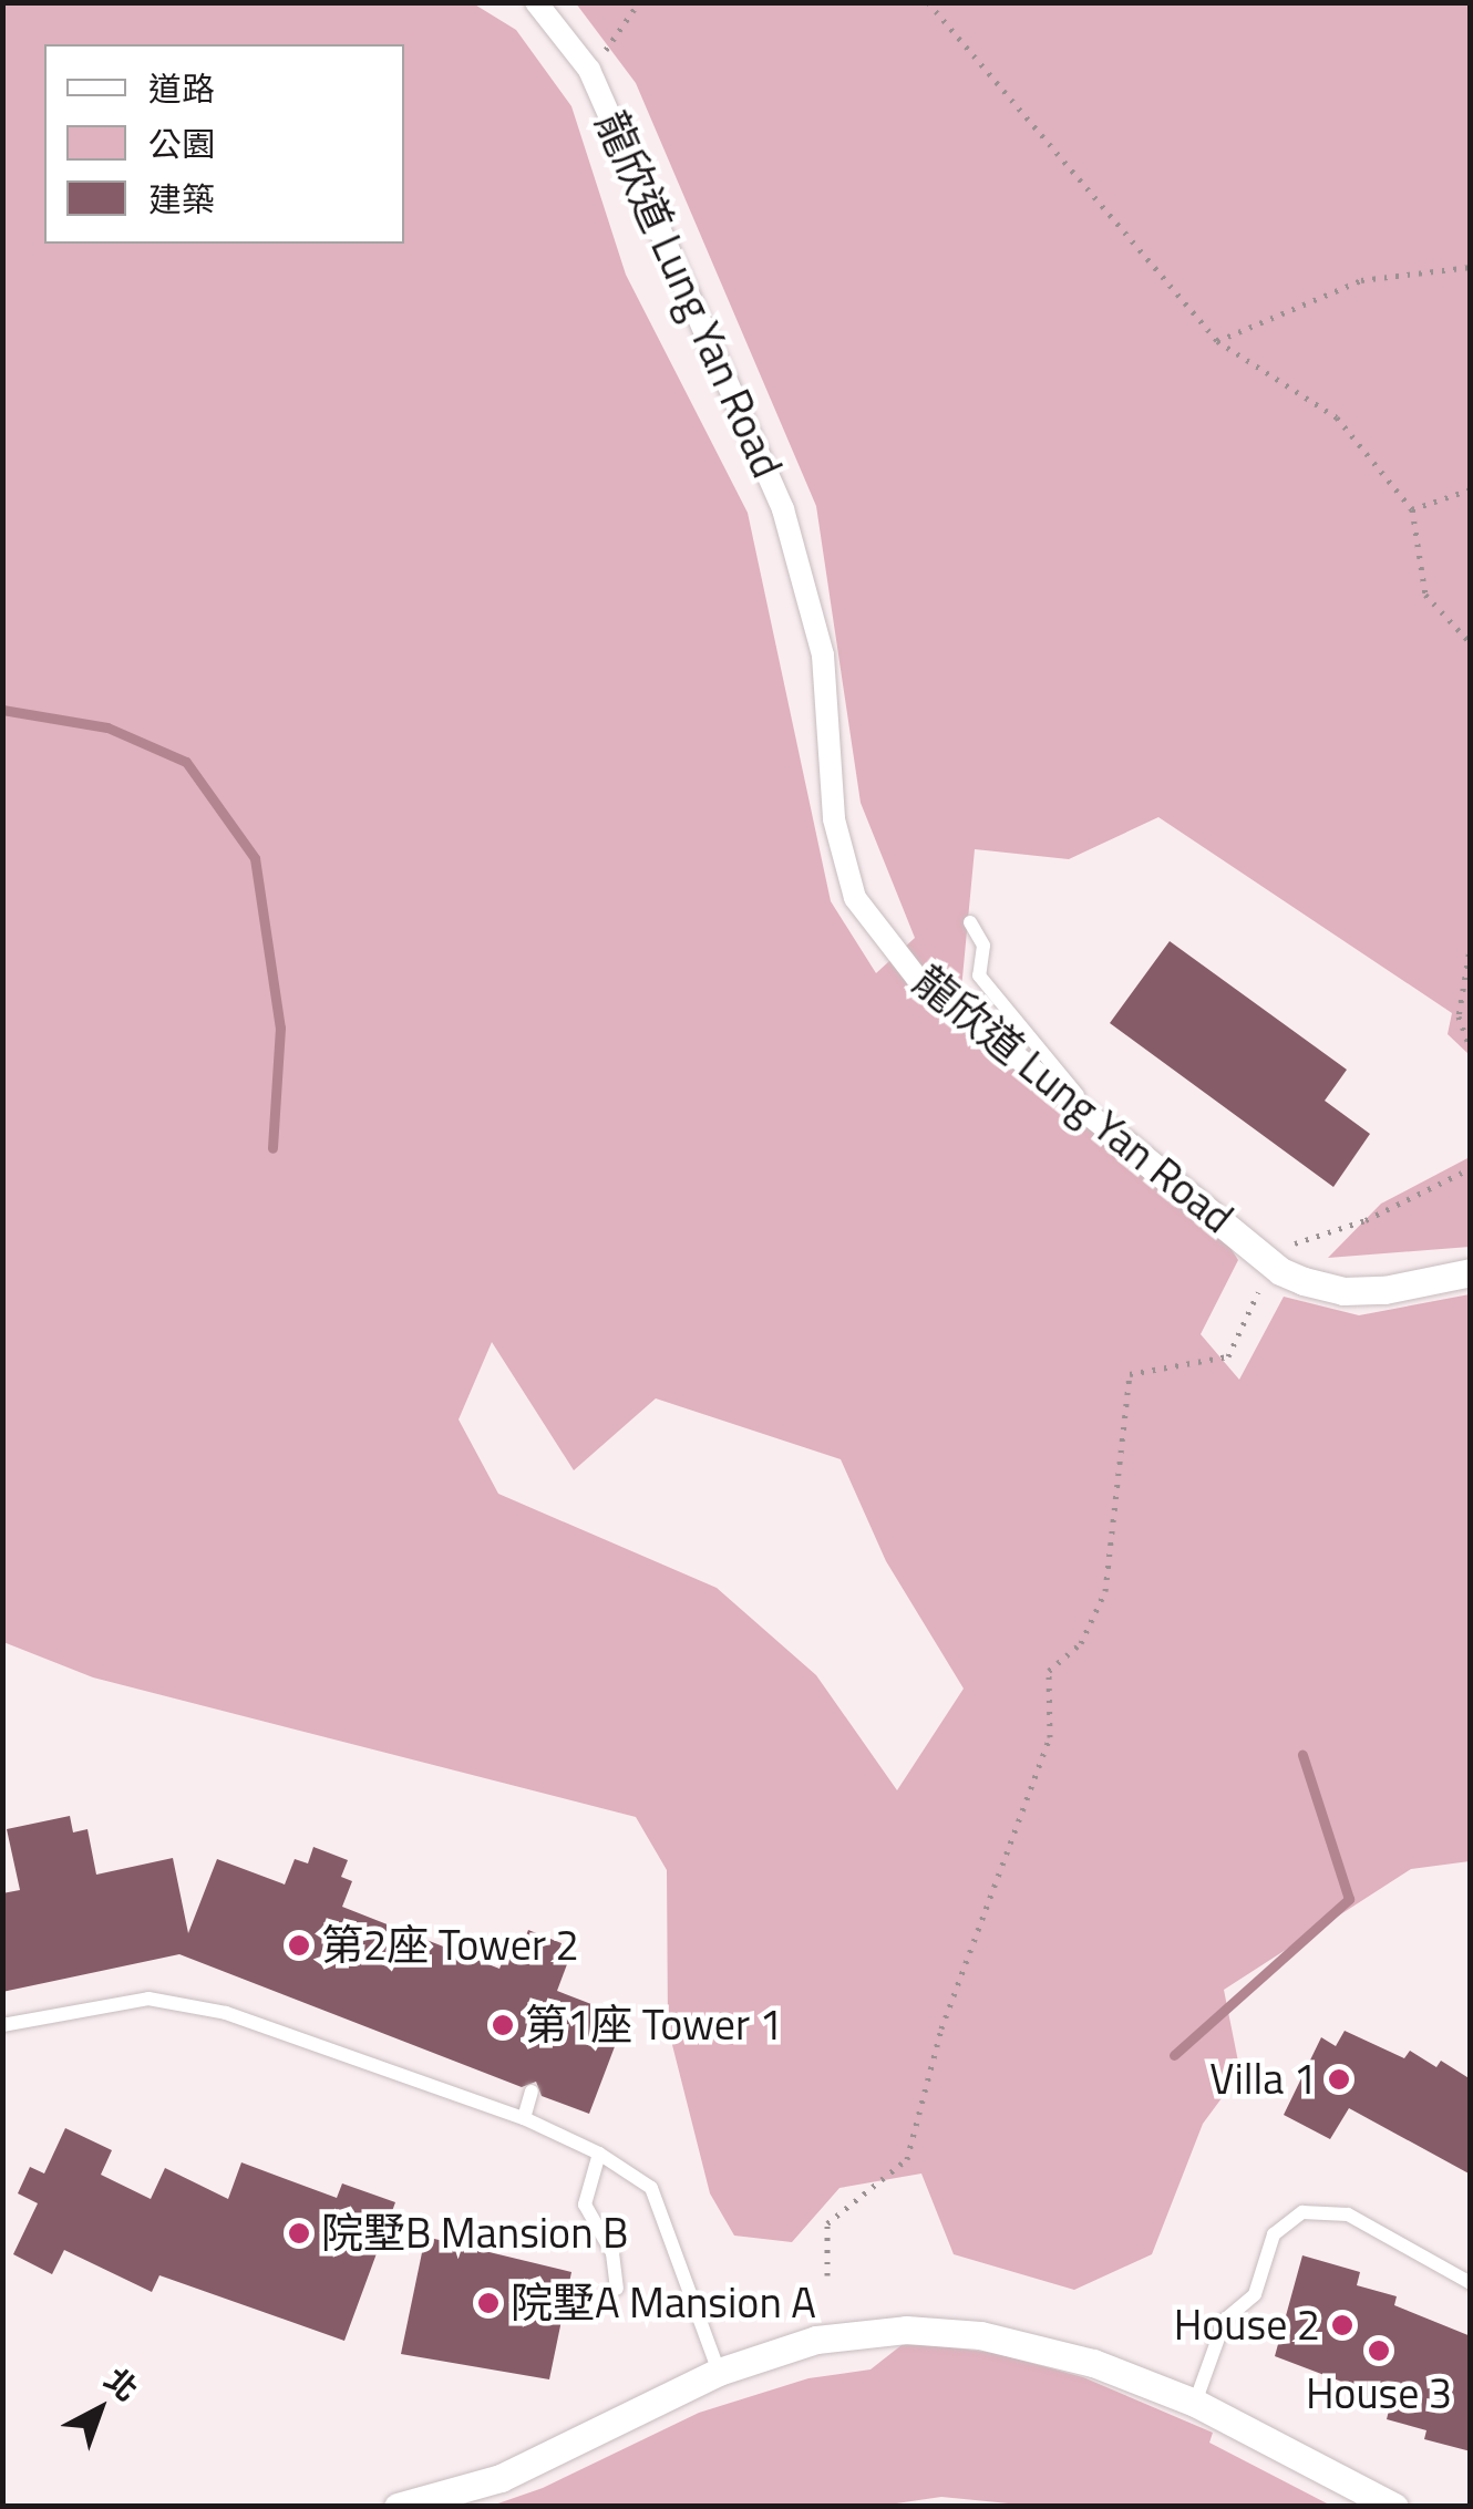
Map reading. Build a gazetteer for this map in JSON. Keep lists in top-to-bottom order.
{
  "streets": {
    "street": ["龍欣道 Lung Yan Road"]
  },
  "places": [
    "第2座 Tower 2",
    "第1座 Tower 1",
    "Villa 1",
    "院墅B Mansion B",
    "院墅A Mansion A",
    "House 2",
    "House 3"
  ],
  "legend": ["道路", "公園", "建築"],
  "north": "top right"
}
